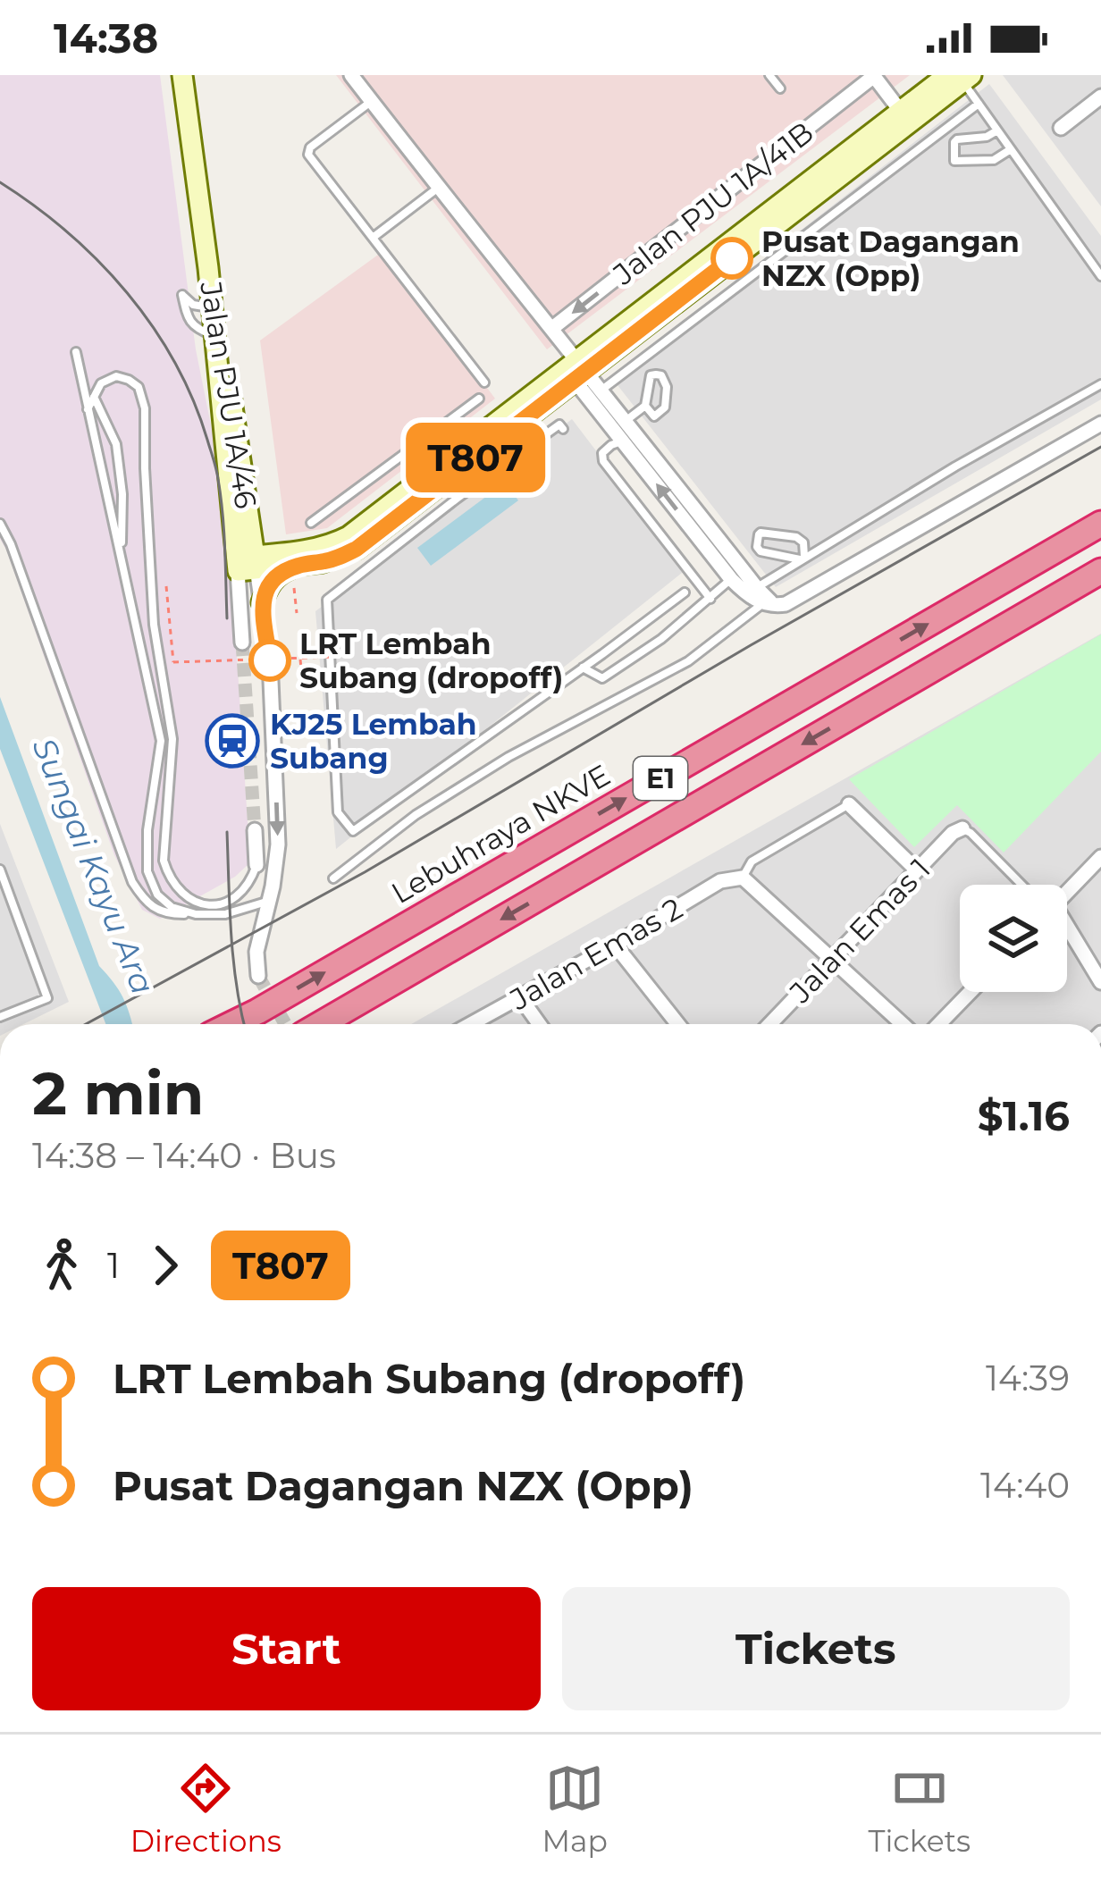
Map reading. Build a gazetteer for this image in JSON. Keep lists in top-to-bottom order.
{
  "streets": {
    "highway": ["E1", "Lebuhraya NKVE"],
    "street": [
      "Jalan PJU 1A/41B",
      "Jalan PJU 1A/46",
      "Jalan Emas 1",
      "Jalan Emas 2"
    ]
  },
  "water": ["Sungai Kayu Ara"],
  "places": {
    "other": ["Pusat Dagangan NZX (Opp)", "LRT Lembah Subang (dropoff)"],
    "station": ["KJ25 Lembah Subang"]
  },
  "lines": ["bus line T807"],
  "page": {
    "status": "14:38",
    "on_map": "T807",
    "heading": ["2 min", "14:38 – 14:40 · Bus", "$1.16"],
    "legs": ["1", "T807"],
    "list": [
      {
        "name": "LRT Lembah Subang (dropoff)",
        "value": "14:39"
      },
      {
        "name": "Pusat Dagangan NZX (Opp)",
        "value": "14:40"
      }
    ],
    "buttons": ["Start", "Tickets"],
    "tabs": ["Directions", "Map", "Tickets"]
  }
}
